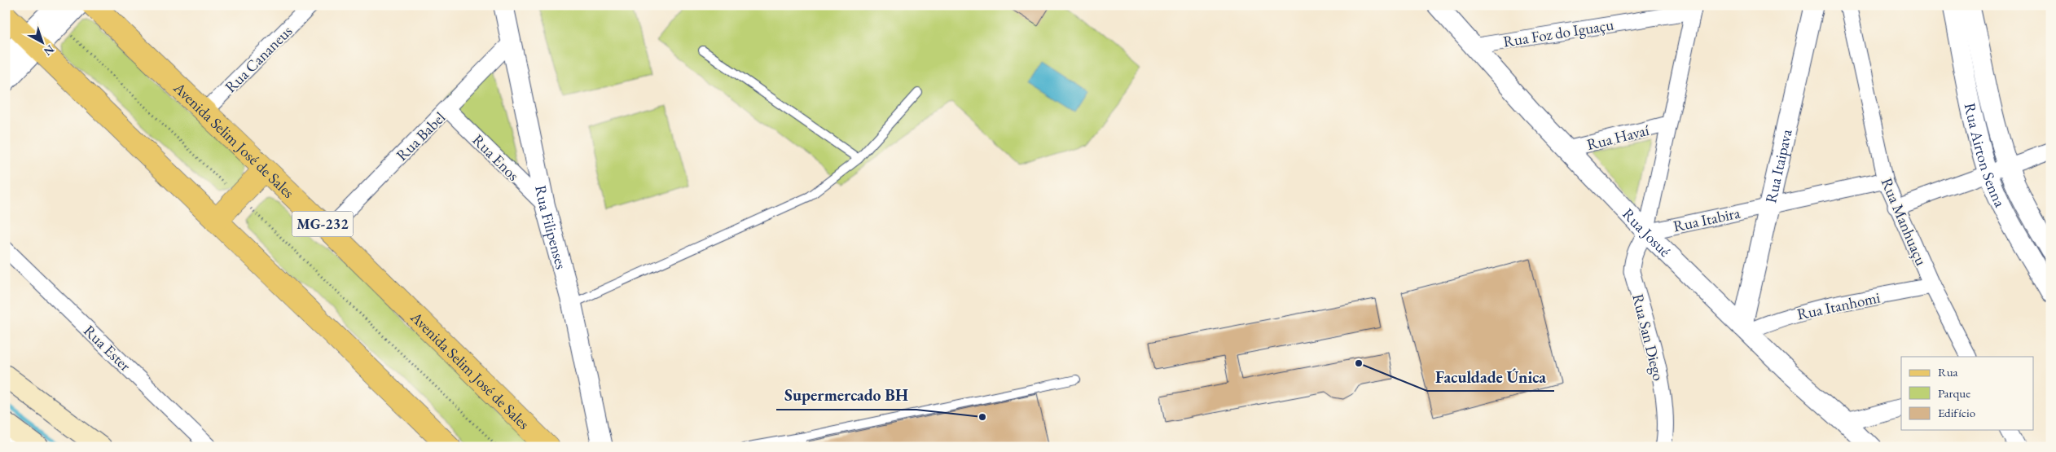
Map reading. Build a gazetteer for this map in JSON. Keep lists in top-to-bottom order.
{
  "streets": {
    "main road": ["Avenida Selim José de Sales", "MG-232"],
    "street": [
      "Rua Foz do Iguaçu",
      "Rua Cananeus",
      "Rua Babel",
      "Rua Havaí",
      "Rua Airton Senna",
      "Rua Enos",
      "Rua Itaipava",
      "Rua Itabira",
      "Rua Manhuaçu",
      "Rua Filipenses",
      "Rua Josué",
      "Rua Itanhomi",
      "Rua San Diego",
      "Rua Ester"
    ]
  },
  "crossings": [
    ["Rua Foz do Iguaçu", "Rua Josué"],
    ["Rua Cananeus", "Avenida Selim José de Sales"],
    ["Rua Babel", "Avenida Selim José de Sales"],
    ["Rua Babel", "Rua Enos"],
    ["Rua Babel", "Rua Filipenses"],
    ["Rua Havaí", "Rua Josué"],
    ["Rua Enos", "Rua Filipenses"],
    ["Rua Itaipava", "Rua Itabira"],
    ["Rua Itaipava", "Rua Josué"],
    ["Rua Itaipava", "Rua Itanhomi"],
    ["Rua Itabira", "Rua Manhuaçu"],
    ["Rua Itabira", "Rua Josué"],
    ["Rua Itabira", "Rua San Diego"],
    ["Rua Manhuaçu", "Rua Itanhomi"],
    ["Rua Josué", "Rua Itanhomi"],
    ["Rua Josué", "Rua San Diego"]
  ],
  "places": ["Faculdade Única", "Supermercado BH"],
  "legend": ["Rua", "Parque", "Edifício"],
  "north": "bottom right"
}
